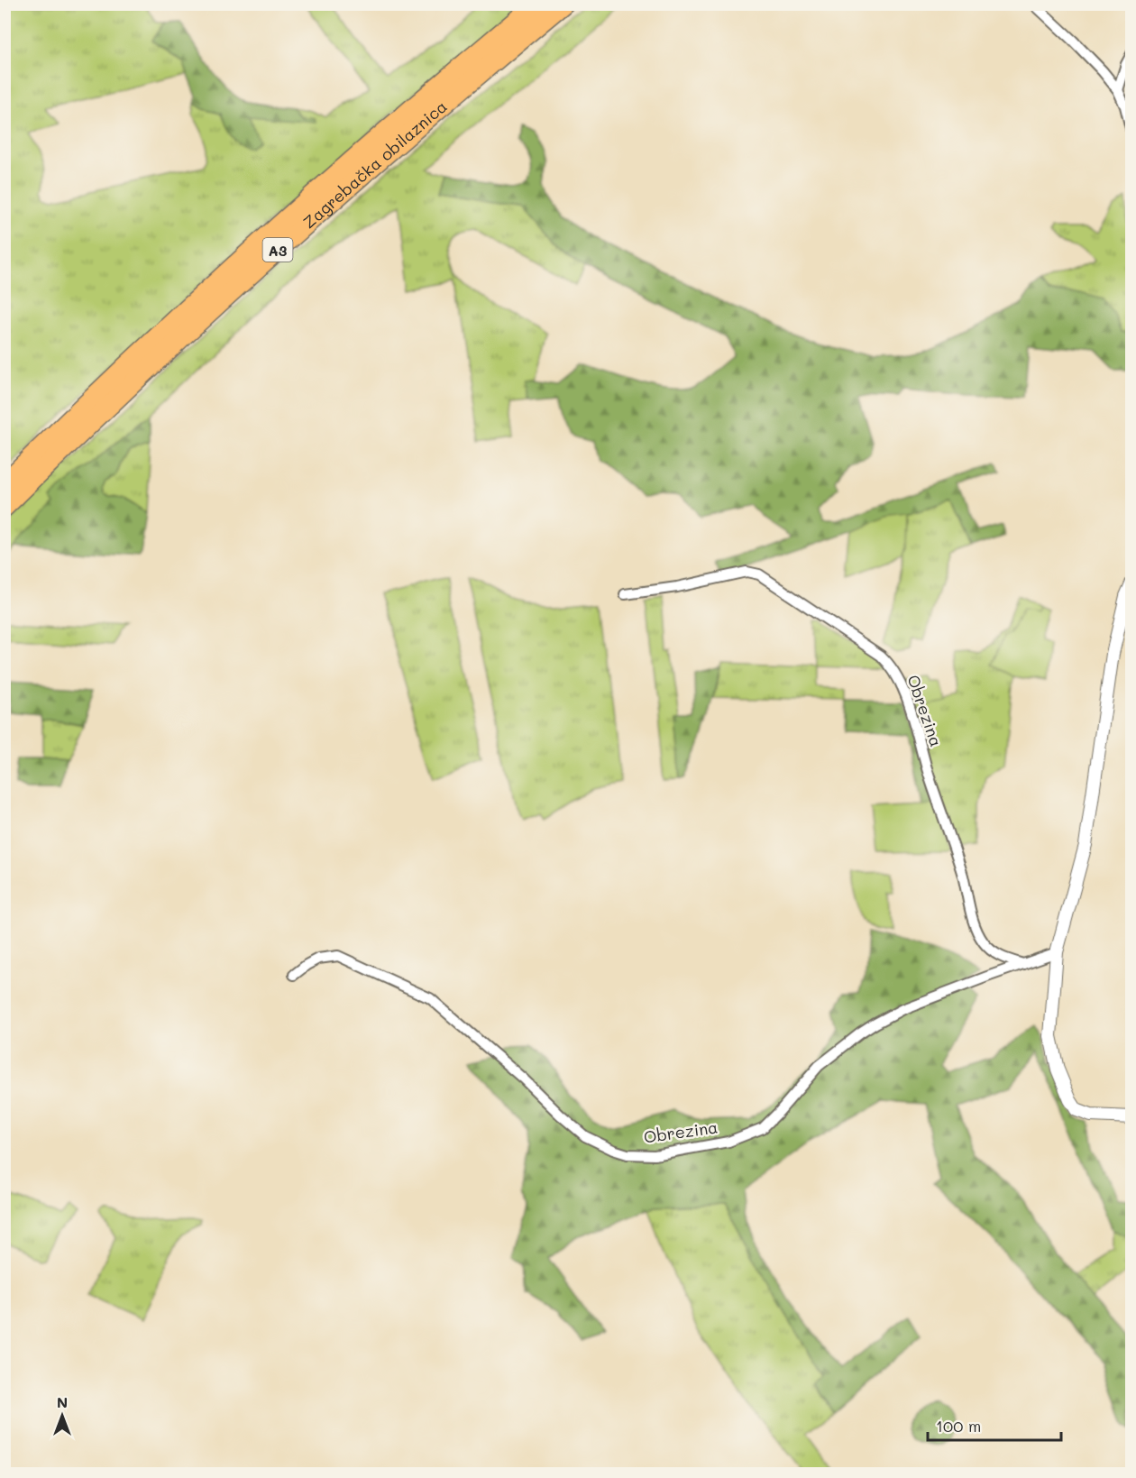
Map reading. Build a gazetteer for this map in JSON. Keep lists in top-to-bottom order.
{
  "streets": {
    "highway": ["Zagrebačka obilaznica", "A3"],
    "street": ["Obrezina"]
  },
  "scale_bar": "100 m",
  "north": "top"
}
